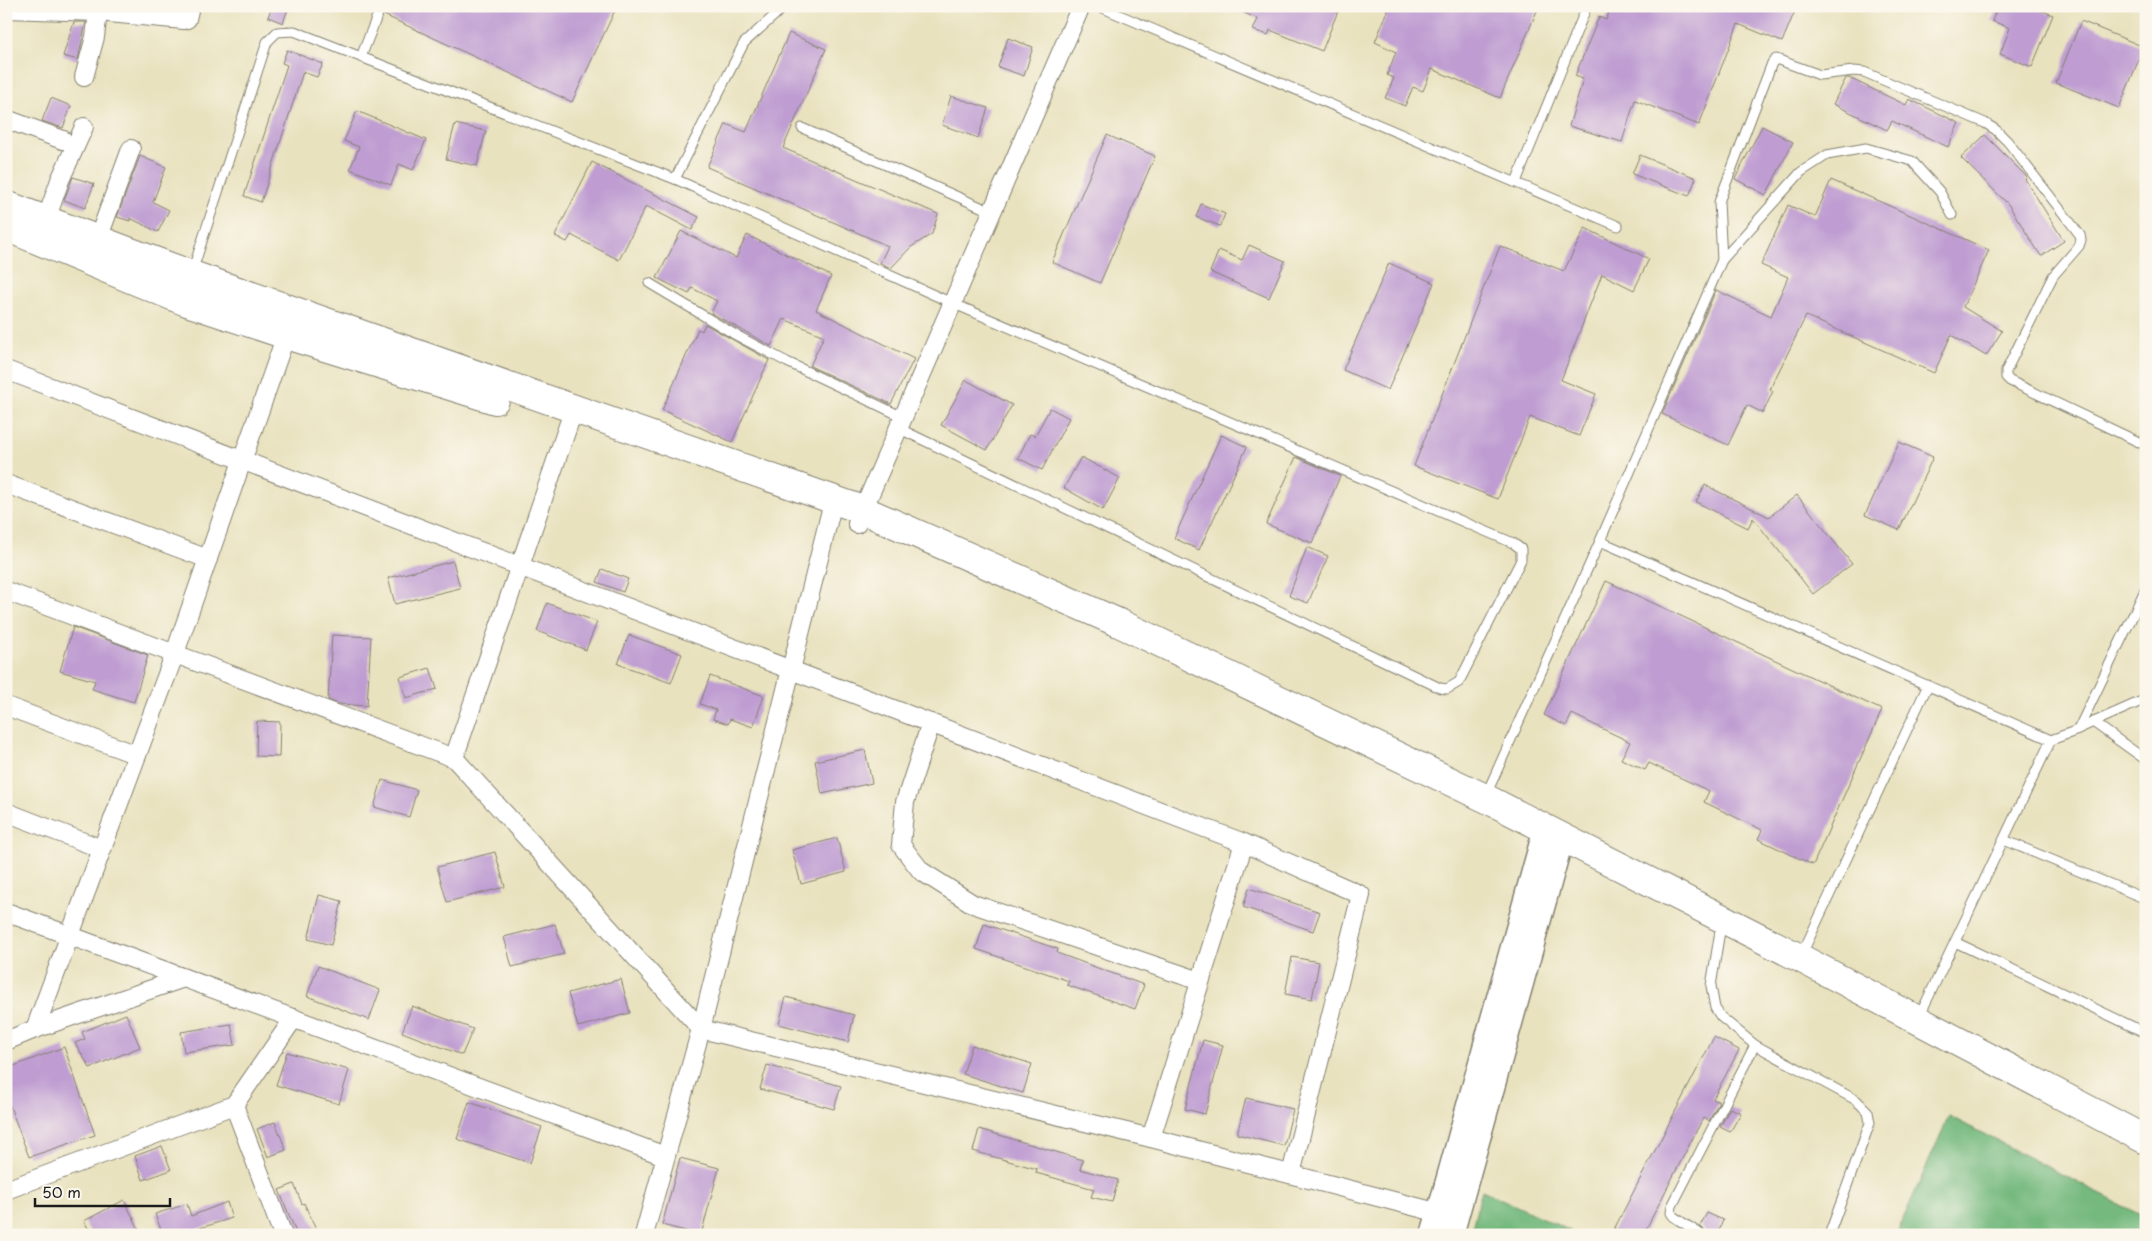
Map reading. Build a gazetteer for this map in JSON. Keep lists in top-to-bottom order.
{
  "scale_bar": "50 m"
}
